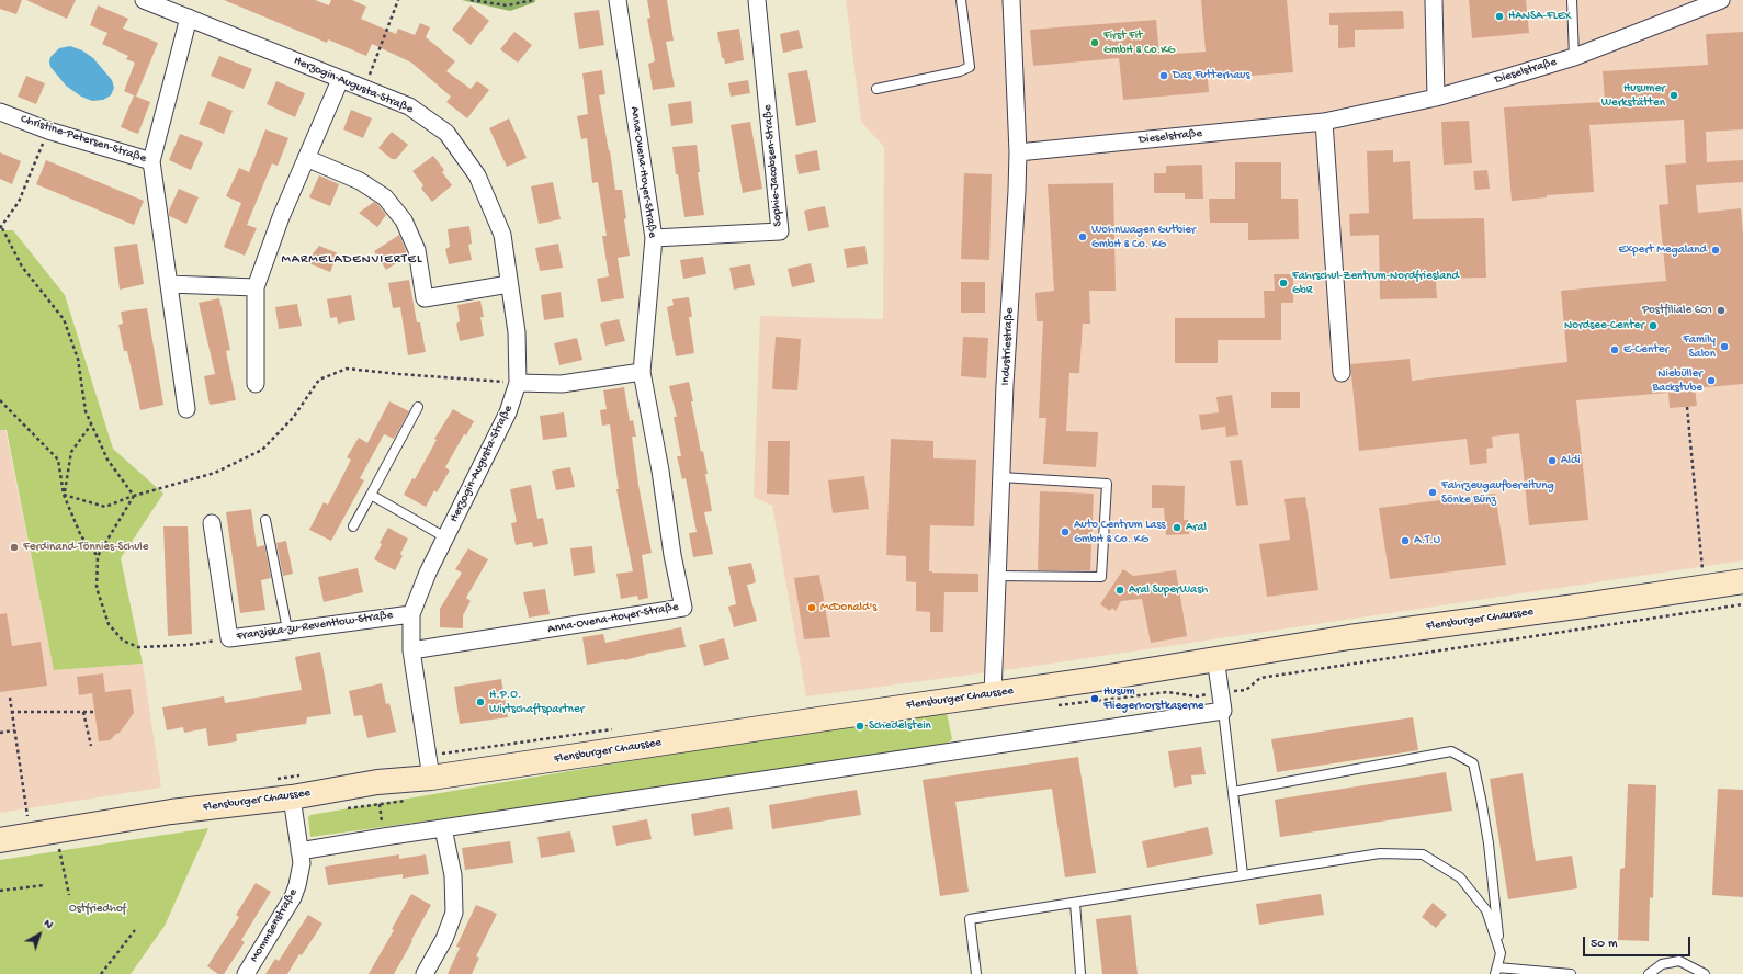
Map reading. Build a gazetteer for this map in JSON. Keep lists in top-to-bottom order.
{
  "streets": {
    "main road": ["Flensburger Chaussee"],
    "street": [
      "Dieselstraße",
      "Herzogin-Augusta-Straße",
      "Christine-Petersen-Straße",
      "Sophie-Jacobsen-Straße",
      "Anna-Ovena-Hoyer-Straße",
      "Industriestraße",
      "Franziska-zu-Reventlow-Straße",
      "Mommsenstraße"
    ]
  },
  "crossings": [
    ["Dieselstraße", "Industriestraße"],
    ["Herzogin-Augusta-Straße", "Christine-Petersen-Straße"],
    ["Herzogin-Augusta-Straße", "Anna-Ovena-Hoyer-Straße"],
    ["Herzogin-Augusta-Straße", "Flensburger Chaussee"],
    ["Herzogin-Augusta-Straße", "Franziska-zu-Reventlow-Straße"],
    ["Sophie-Jacobsen-Straße", "Anna-Ovena-Hoyer-Straße"],
    ["Industriestraße", "Flensburger Chaussee"],
    ["Flensburger Chaussee", "Mommsenstraße"]
  ],
  "districts": ["MARMELADENVIERTEL"],
  "parks": ["Ostfriedhof"],
  "places": [
    "HANSA-FLEX",
    "First Fit GmbH & Co.KG",
    "Das Futterhaus",
    "Husumer Werkstätten",
    "Wohnwagen Gutbier GmbH & Co. KG",
    "Expert Megaland",
    "Fahrschul-Zentrum-Nordfriesland GbR",
    "Postfiliale 601",
    "Nordsee-Center",
    "Family Salon",
    "E-Center",
    "Niebüller Backstube",
    "Aldi",
    "Fahrzeugaufbereitung Sönke Bünz",
    "Aral",
    "Auto Centrum Lass GmbH & Co. KG",
    "A.T.U",
    "Ferdinand-Tönnies-Schule",
    "Aral SuperWash",
    "McDonald's",
    "Husum Fliegerhorstkaserne",
    "H.P.O. Wirtschaftspartner",
    "Schedelstein"
  ],
  "scale_bar": "50 m",
  "north": "top right"
}
